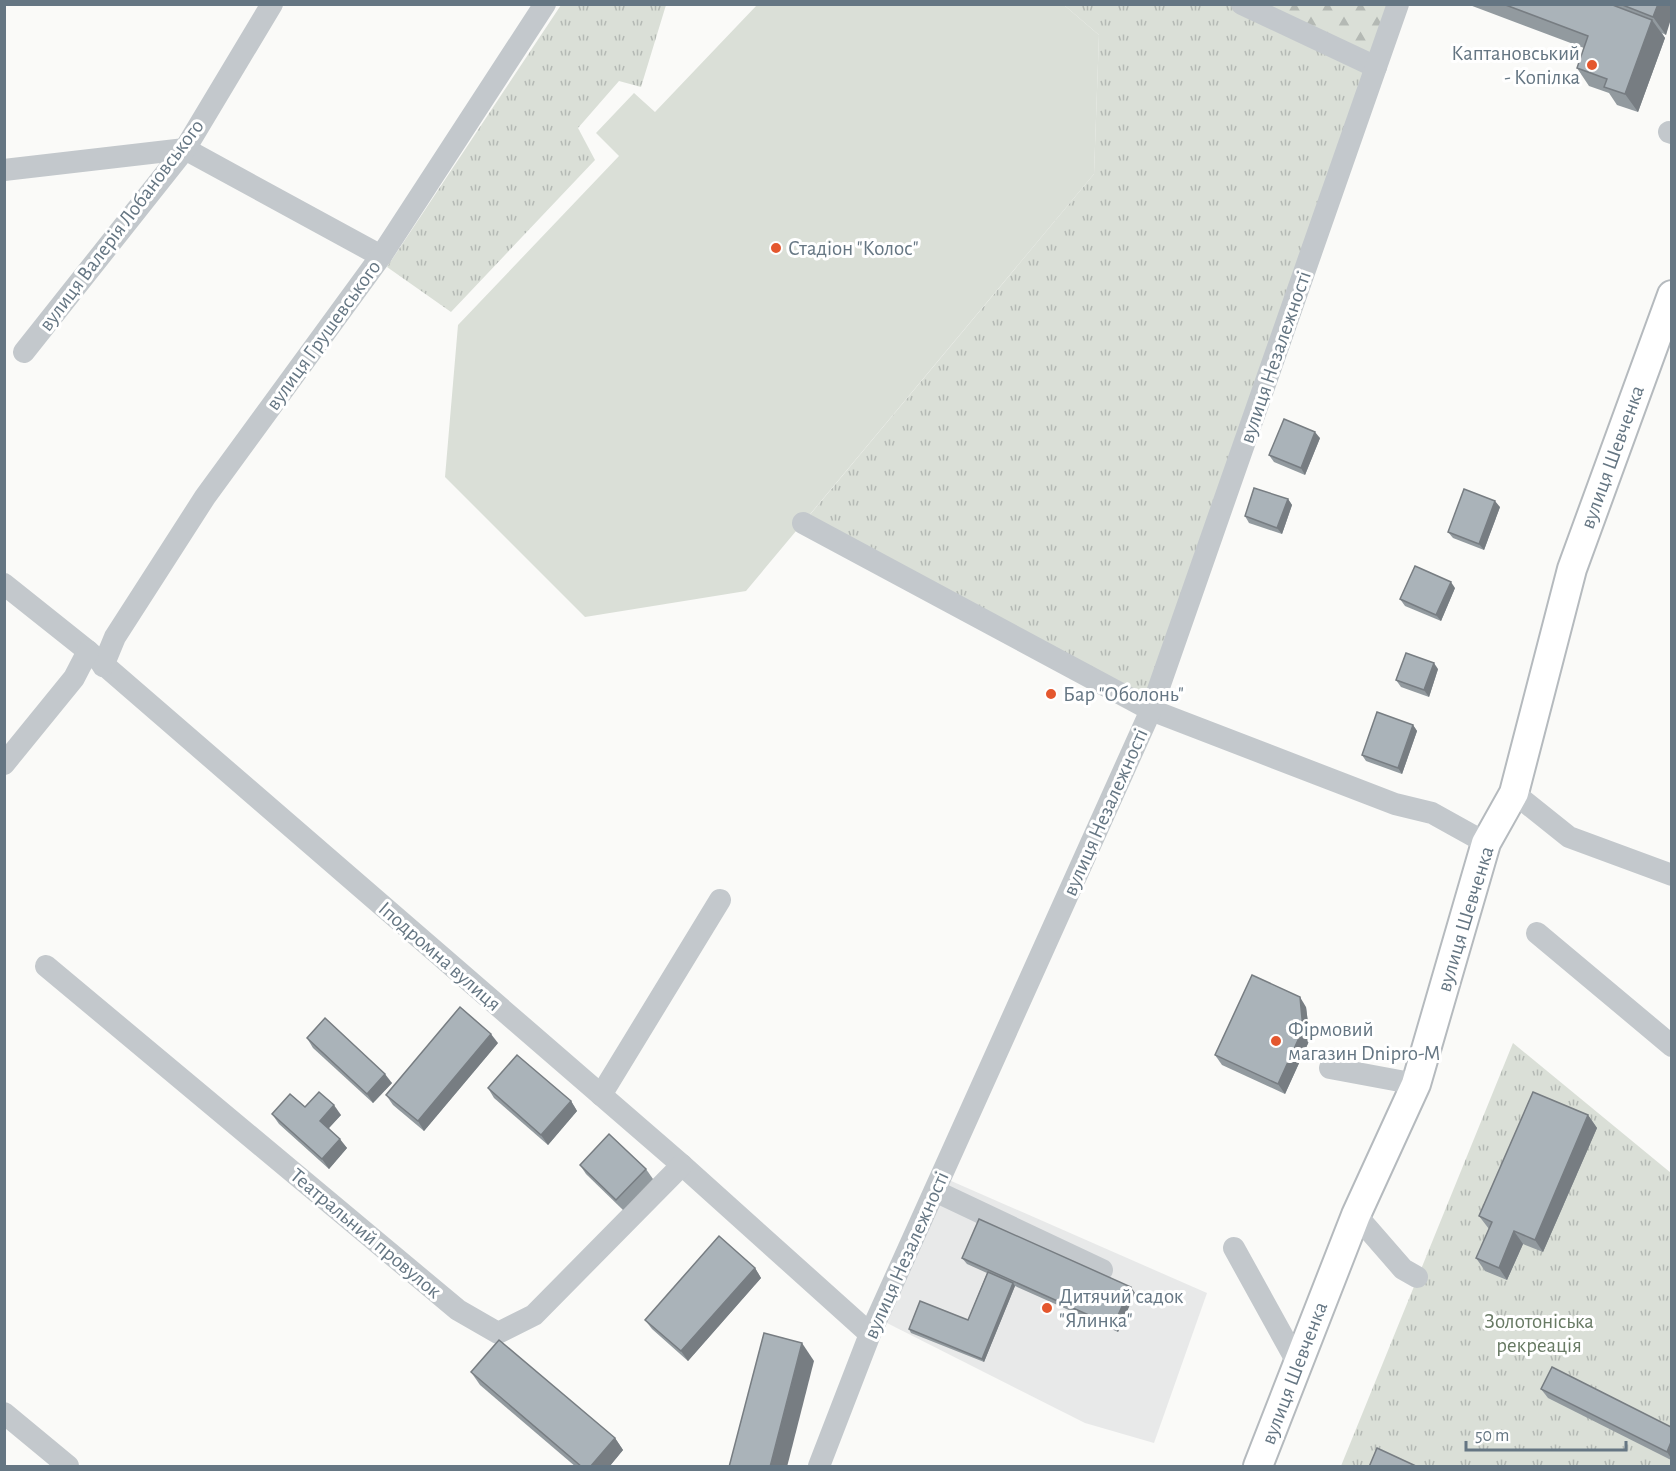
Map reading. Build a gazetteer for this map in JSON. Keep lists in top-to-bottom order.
{
  "streets": {
    "main road": ["вулиця Шевченка"],
    "street": [
      "вулиця Валерія Лобановського",
      "вулиця Грушевського",
      "вулиця Незалежності",
      "Іподромна вулиця",
      "Театральний провулок"
    ]
  },
  "crossings": [
    ["вулиця Грушевського", "Іподромна вулиця"],
    ["вулиця Незалежності", "Іподромна вулиця"],
    ["Іподромна вулиця", "Театральний провулок"]
  ],
  "parks": ["Золотоніська рекреація"],
  "places": [
    "Каптановський - Копілка",
    "Стадіон \"Колос\"",
    "Бар \"Оболонь\"",
    "Фірмовий магазин Dnipro-M",
    "Дитячий садок \"Ялинка\""
  ],
  "scale_bar": "50 m"
}
